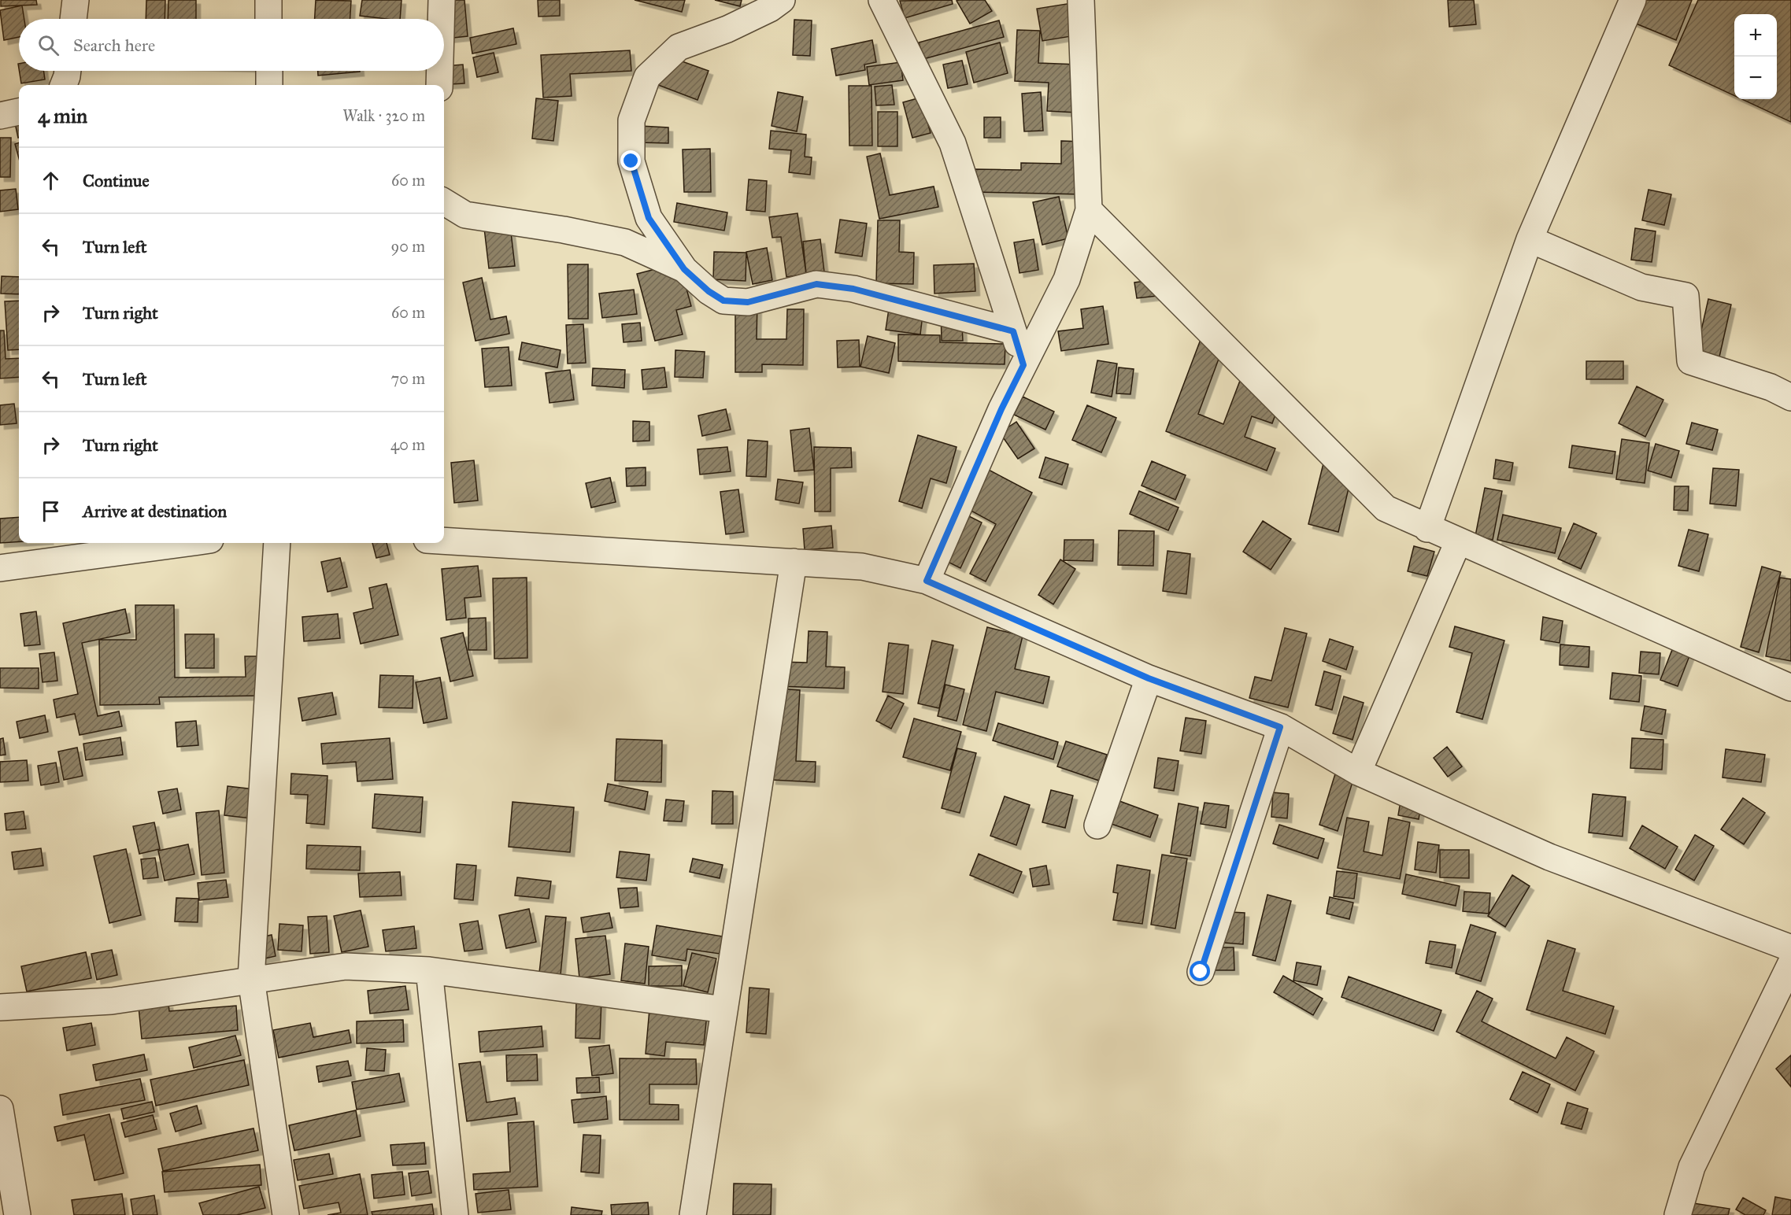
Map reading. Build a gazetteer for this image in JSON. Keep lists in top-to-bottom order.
{
  "page": {
    "map_buttons": ["+", "−"],
    "search": "Search here",
    "heading": ["4 min", "Walk · 320 m"],
    "list": [
      ["Continue", "60 m"],
      ["Turn left", "90 m"],
      ["Turn right", "60 m"],
      ["Turn left", "70 m"],
      ["Turn right", "40 m"],
      "Arrive at destination"
    ]
  }
}
